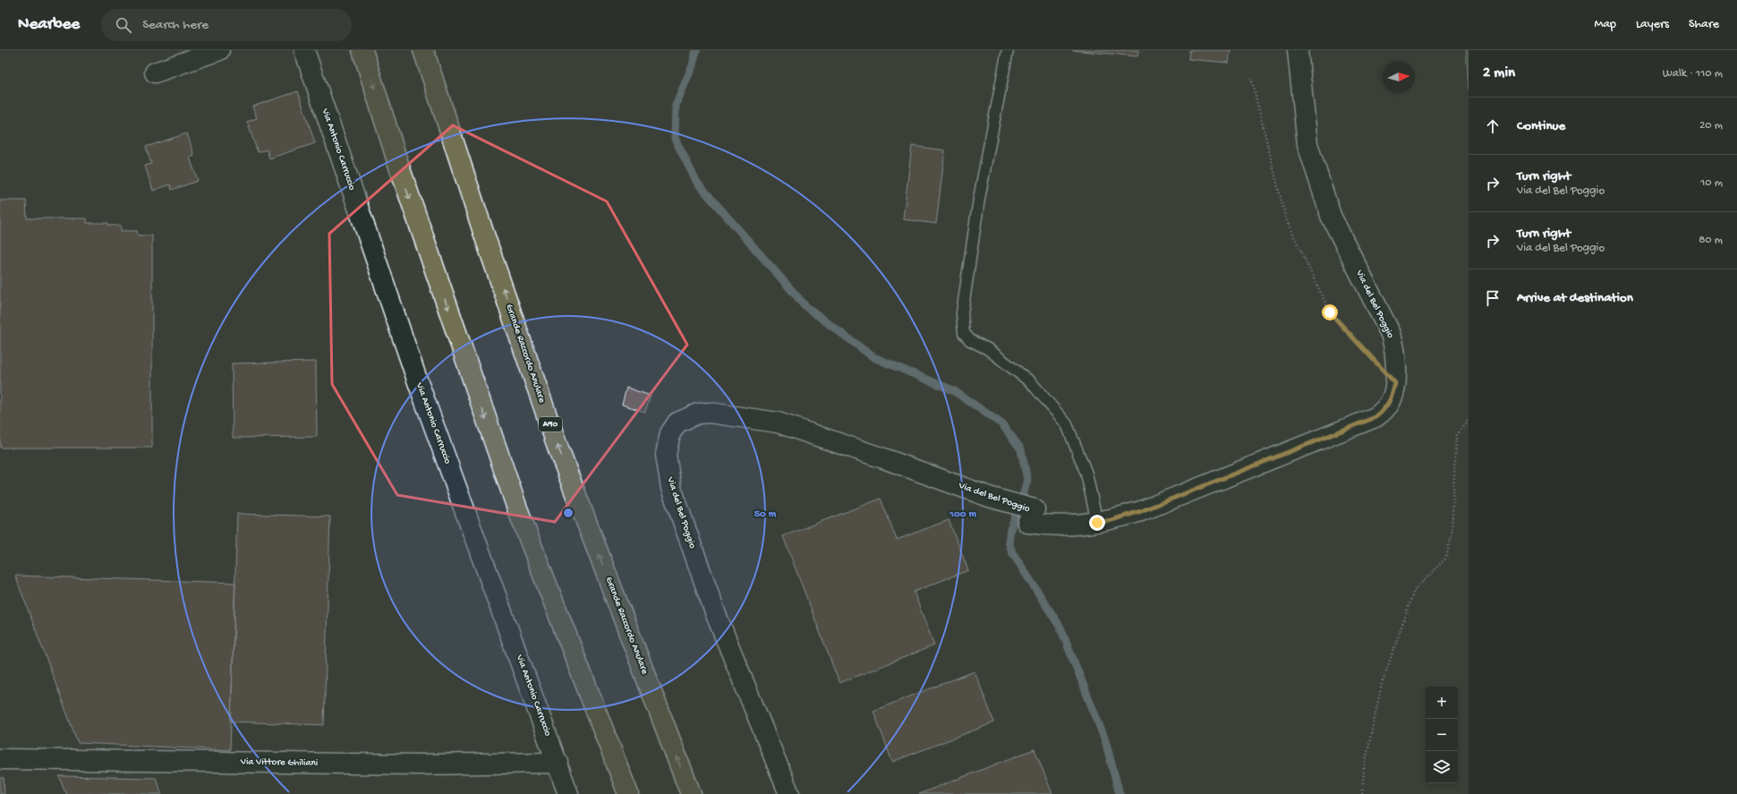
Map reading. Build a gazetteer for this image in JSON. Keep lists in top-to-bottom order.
{
  "streets": {
    "highway": ["Grande Raccordo Anulare", "A90"],
    "street": ["Via Antonio Carruccio", "Via del Bel Poggio", "Via Vittore Ghiliani"]
  },
  "crossings": [
    ["Via Antonio Carruccio", "Via Vittore Ghiliani"]
  ],
  "north": "right",
  "page": {
    "header": "Nearbee",
    "search": "Search here",
    "nav": ["Map", "Layers", "Share"],
    "heading": ["2 min", "Walk · 110 m"],
    "list": [
      ["Continue", "20 m"],
      ["Turn right", "Via del Bel Poggio", "10 m"],
      ["Turn right", "Via del Bel Poggio", "80 m"],
      "Arrive at destination"
    ],
    "map_buttons": ["+", "−"]
  },
  "rings": ["50 m", "100 m"]
}
